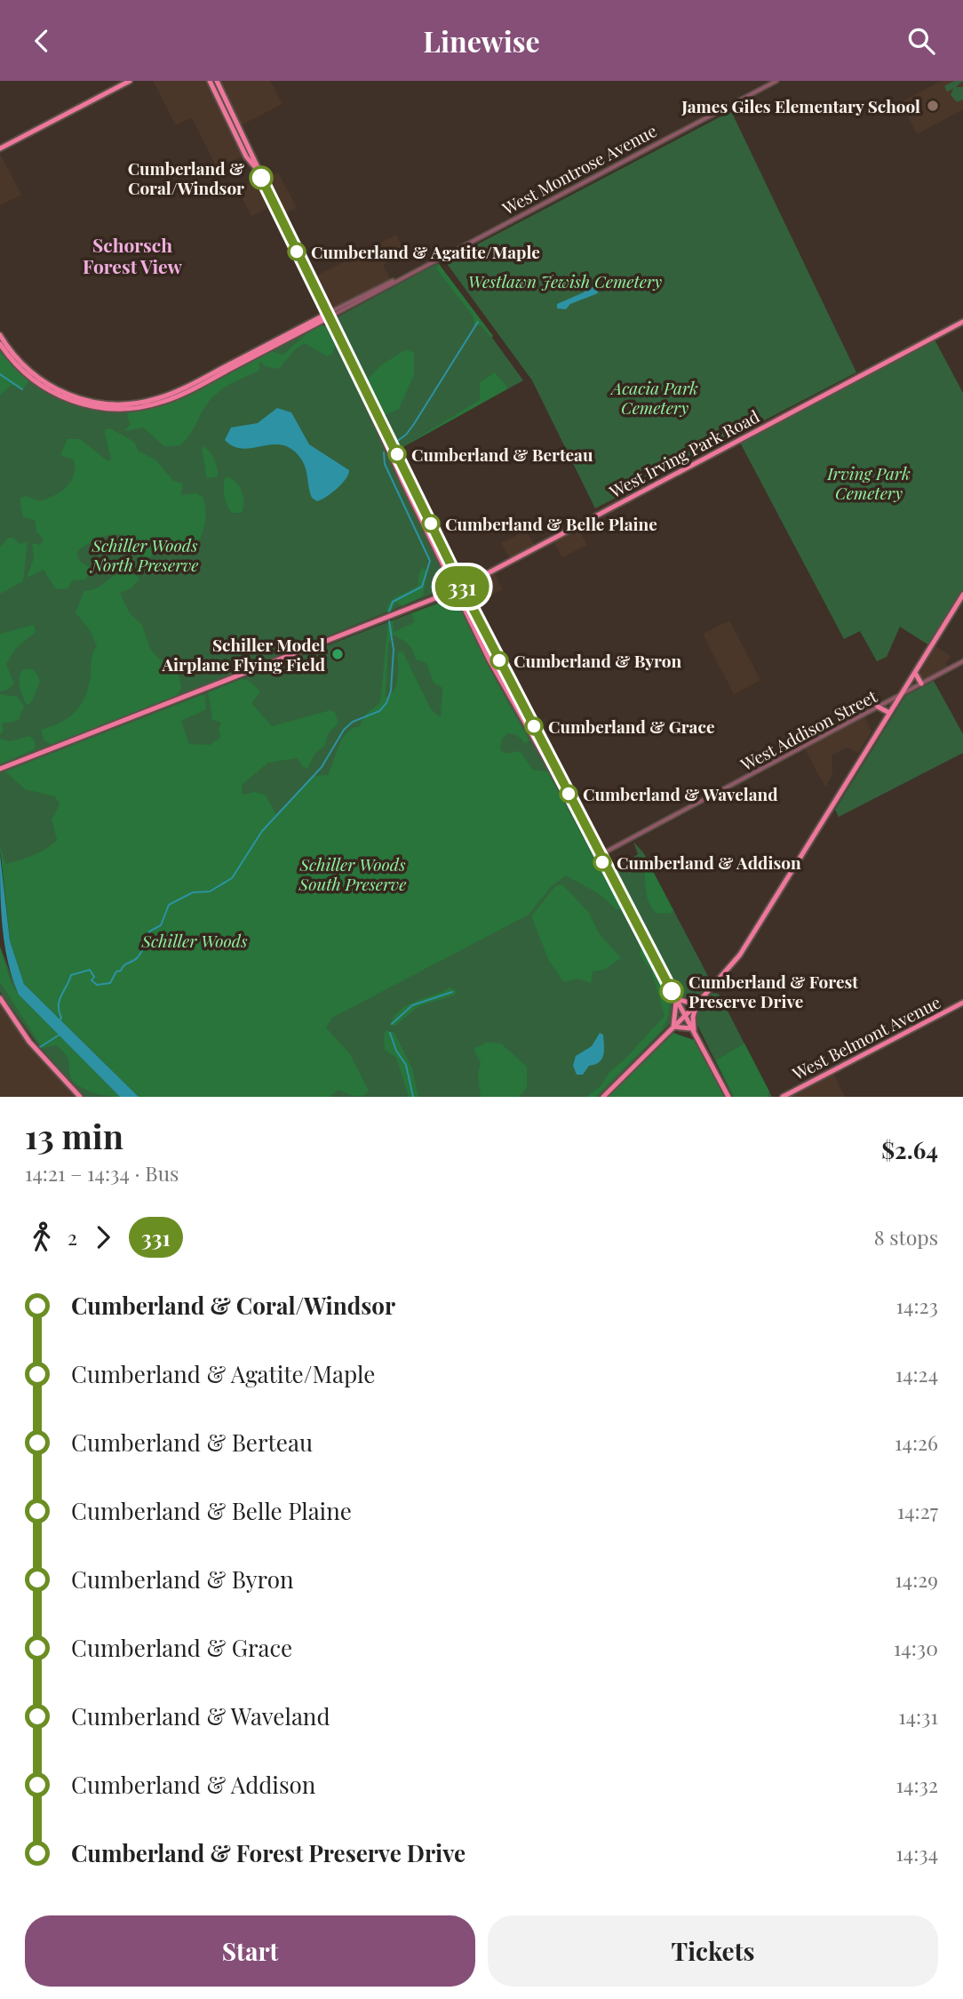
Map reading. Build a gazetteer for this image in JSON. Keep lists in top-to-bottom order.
{
  "streets": {
    "main road": ["West Montrose Avenue", "West Irving Park Road", "West Belmont Avenue"],
    "street": ["West Addison Street"]
  },
  "districts": ["Schorsch Forest View"],
  "parks": [
    "Westlawn Jewish Cemetery",
    "Acacia Park Cemetery",
    "Irving Park Cemetery",
    "Schiller Woods North Preserve",
    "Schiller Woods South Preserve",
    "Schiller Woods"
  ],
  "places": [
    "James Giles Elementary School",
    "Cumberland & Coral/Windsor",
    "Cumberland & Agatite/Maple",
    "Cumberland & Berteau",
    "Cumberland & Belle Plaine",
    "Schiller Model Airplane Flying Field",
    "Cumberland & Byron",
    "Cumberland & Grace",
    "Cumberland & Waveland",
    "Cumberland & Addison",
    "Cumberland & Forest Preserve Drive"
  ],
  "lines": ["bus line 331"],
  "page": {
    "header": "Linewise",
    "on_map": "331",
    "heading": ["13 min", "14:21 – 14:34 · Bus", "$2.64"],
    "legs": ["2", "331", "8 stops"],
    "list": [
      {
        "name": "Cumberland & Coral/Windsor",
        "value": "14:23"
      },
      {
        "name": "Cumberland & Agatite/Maple",
        "value": "14:24"
      },
      {
        "name": "Cumberland & Berteau",
        "value": "14:26"
      },
      {
        "name": "Cumberland & Belle Plaine",
        "value": "14:27"
      },
      {
        "name": "Cumberland & Byron",
        "value": "14:29"
      },
      {
        "name": "Cumberland & Grace",
        "value": "14:30"
      },
      {
        "name": "Cumberland & Waveland",
        "value": "14:31"
      },
      {
        "name": "Cumberland & Addison",
        "value": "14:32"
      },
      {
        "name": "Cumberland & Forest Preserve Drive",
        "value": "14:34"
      }
    ],
    "buttons": ["Start", "Tickets"]
  }
}
